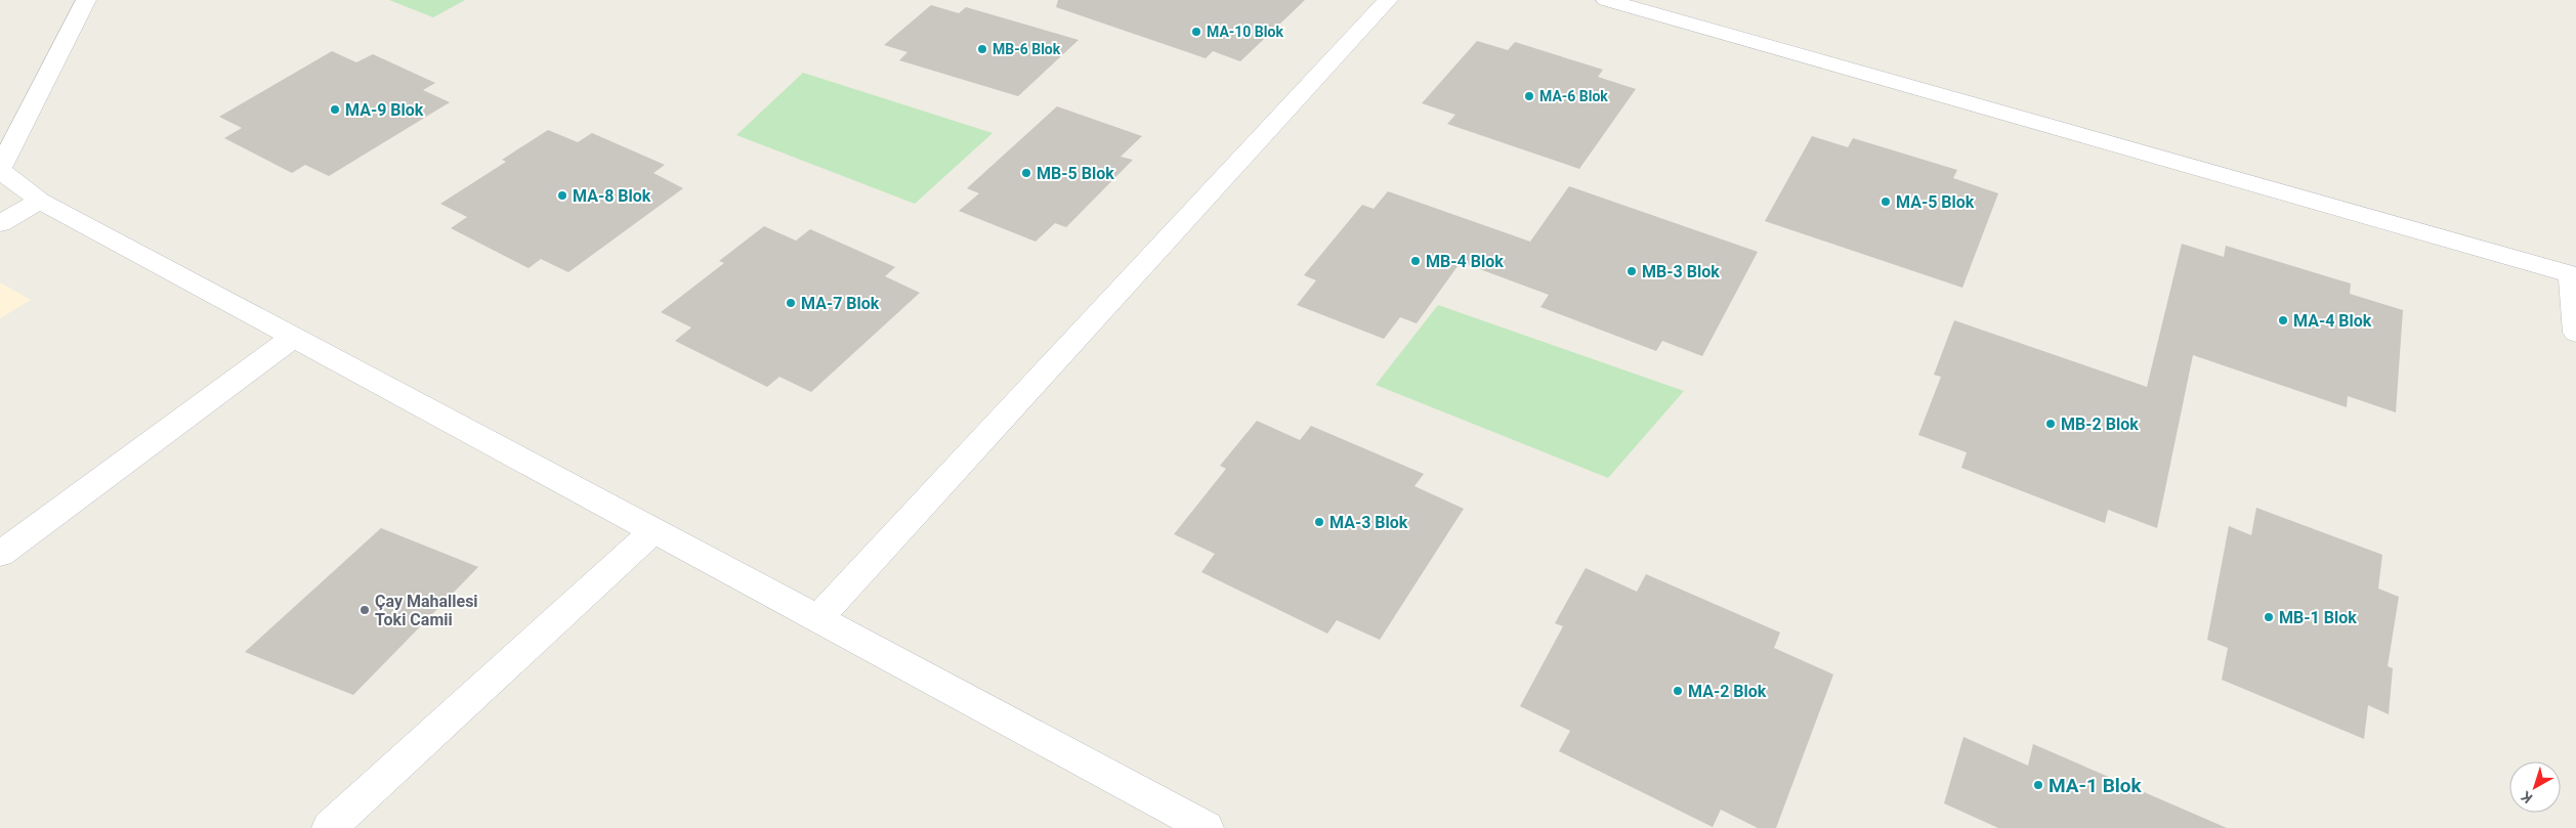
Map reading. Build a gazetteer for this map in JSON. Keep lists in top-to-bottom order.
{
  "places": [
    "MA-10 Blok",
    "MB-6 Blok",
    "MA-6 Blok",
    "MA-9 Blok",
    "MB-5 Blok",
    "MA-8 Blok",
    "MA-5 Blok",
    "MB-4 Blok",
    "MB-3 Blok",
    "MA-7 Blok",
    "MA-4 Blok",
    "MB-2 Blok",
    "MA-3 Blok",
    "Çay Mahallesi Toki Camii",
    "MB-1 Blok",
    "MA-2 Blok",
    "MA-1 Blok"
  ],
  "north": "bottom left"
}
